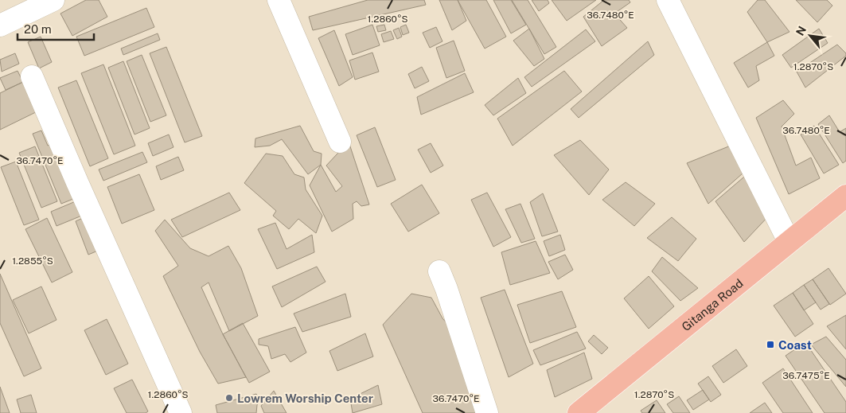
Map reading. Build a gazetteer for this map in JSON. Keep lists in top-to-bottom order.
{
  "streets": {
    "main road": ["Gitanga Road"]
  },
  "places": {
    "transit": ["Coast"],
    "other": ["Lowrem Worship Center"]
  },
  "scale_bar": "20 m",
  "north": "top left",
  "coordinates": [
    "36.7480°E",
    "1.2860°S",
    "1.2870°S",
    "36.7470°E",
    "1.2855°S",
    "36.7475°E"
  ]
}
